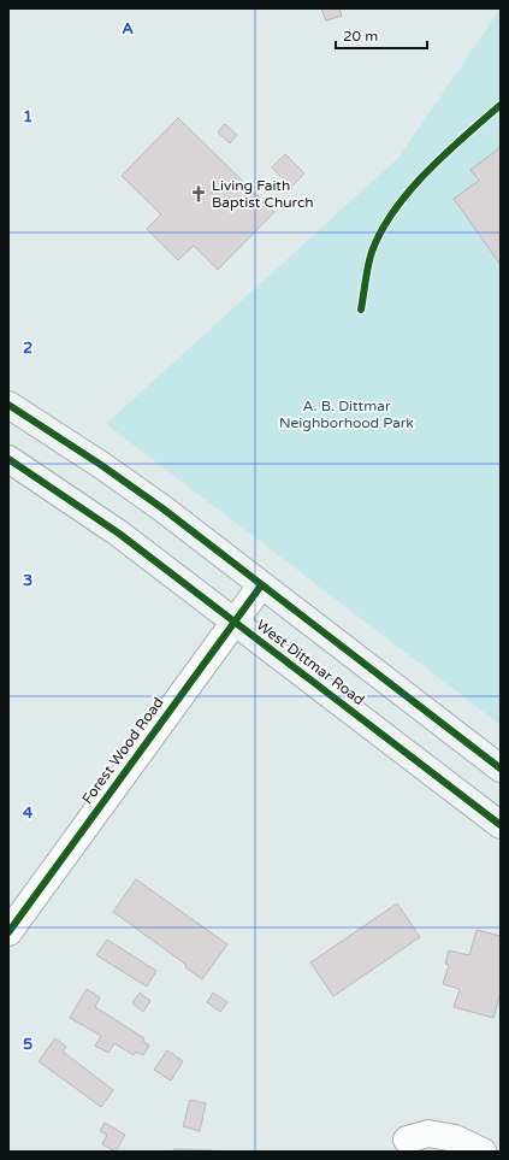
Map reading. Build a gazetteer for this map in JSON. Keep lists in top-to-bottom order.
{
  "streets": {
    "street": ["West Dittmar Road", "Forest Wood Road"]
  },
  "crossings": [
    ["West Dittmar Road", "Forest Wood Road"]
  ],
  "parks": ["A. B. Dittmar Neighborhood Park"],
  "places": {
    "church": ["Living Faith Baptist Church"]
  },
  "scale_bar": "20 m",
  "grid": {
    "columns": ["A"],
    "rows": [
      "1",
      "2",
      "3",
      "4",
      "5"
    ]
  }
}
